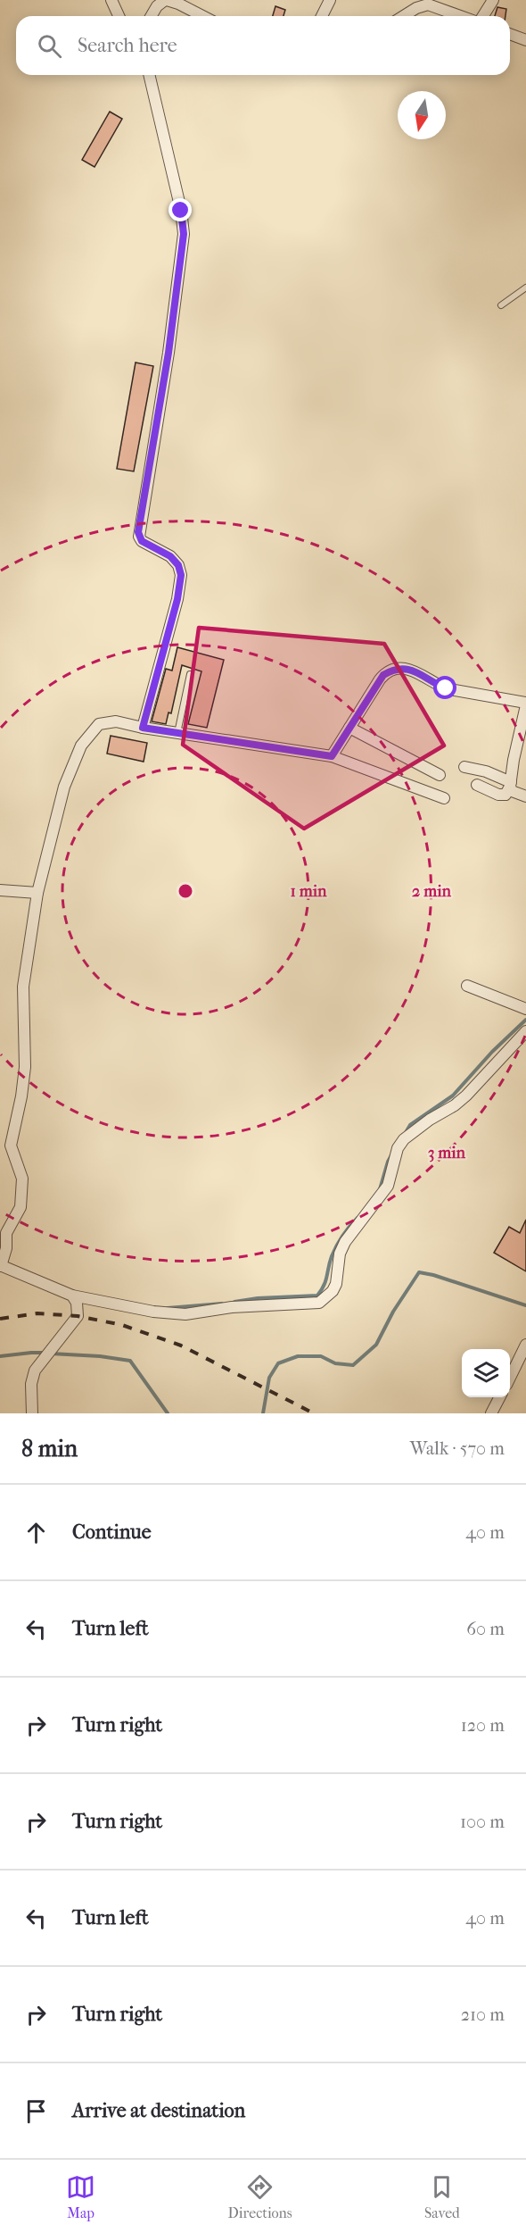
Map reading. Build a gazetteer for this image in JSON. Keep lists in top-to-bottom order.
{
  "north": "bottom",
  "page": {
    "search": "Search here",
    "heading": ["8 min", "Walk · 570 m"],
    "list": [
      ["Continue", "40 m"],
      ["Turn left", "60 m"],
      ["Turn right", "120 m"],
      ["Turn right", "100 m"],
      ["Turn left", "40 m"],
      ["Turn right", "210 m"],
      "Arrive at destination"
    ],
    "nav": ["Map", "Directions", "Saved"]
  },
  "rings": ["1 min", "2 min", "3 min"]
}
